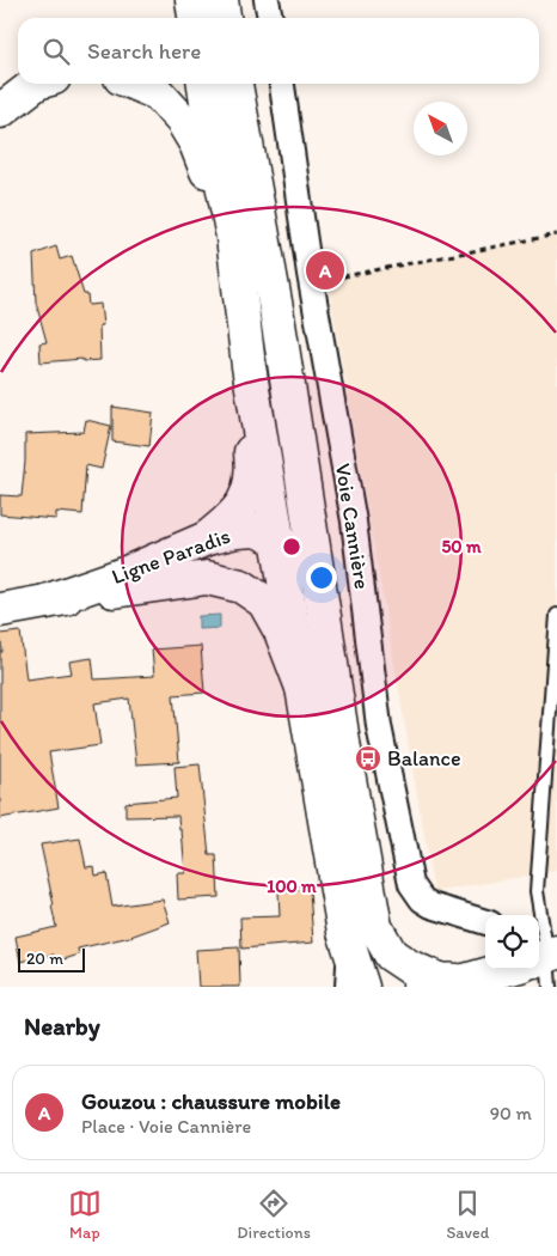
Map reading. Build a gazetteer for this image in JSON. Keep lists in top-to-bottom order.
{
  "streets": {
    "main road": ["Ligne Paradis"],
    "street": ["Voie Cannière"]
  },
  "places": {
    "bus stop": ["Balance"]
  },
  "scale_bar": "20 m",
  "north": "top left",
  "page": {
    "search": "Search here",
    "pins": "A",
    "scale": "20 m",
    "heading": "Nearby",
    "list": [
      {
        "mark": "A",
        "name": "Gouzou : chaussure mobile",
        "note": "Place · Voie Cannière",
        "value": "90 m"
      }
    ],
    "nav": ["Map", "Directions", "Saved"]
  },
  "rings": ["50 m", "100 m"]
}
